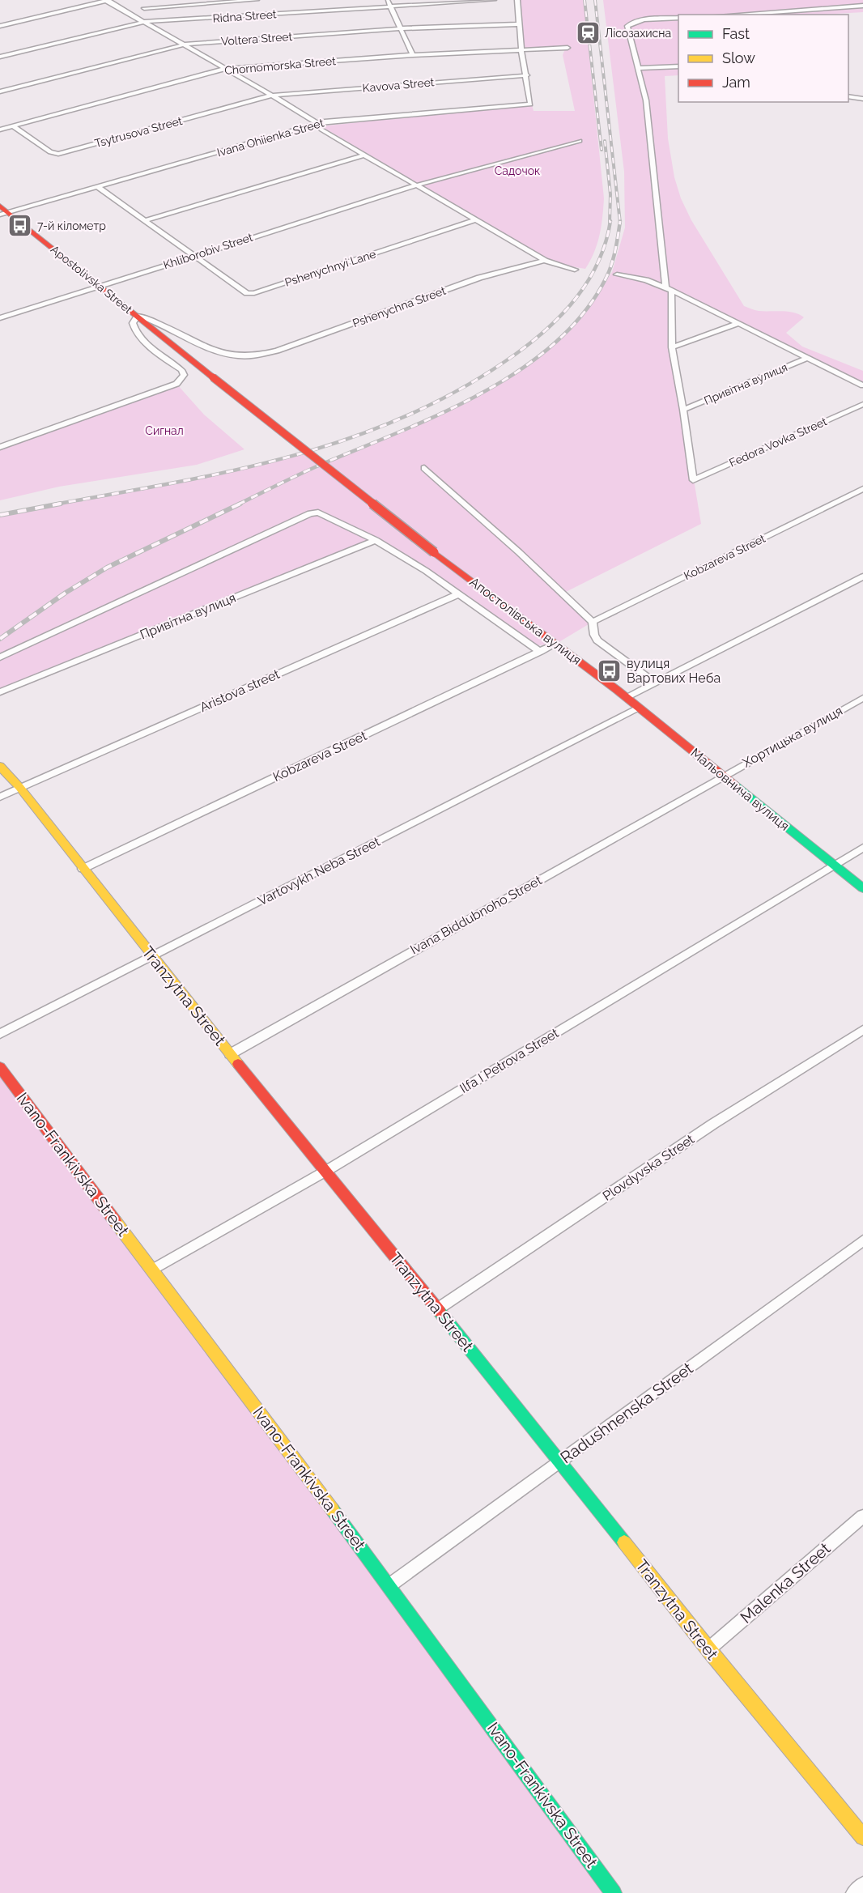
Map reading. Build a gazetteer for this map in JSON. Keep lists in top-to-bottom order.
{
  "streets": {
    "street": [
      "Ridna Street",
      "Voltera Street",
      "Chornomorska Street",
      "Kavova Street",
      "Tsytrusova Street",
      "Ivana Ohiienka Street",
      "Khliborobiv Street",
      "Pshenychnyi Lane",
      "Apostolivska Street",
      "Pshenychna Street",
      "Привітна вулиця",
      "Fedora Vovka Street",
      "Kobzareva Street",
      "Апостолівська вулиця",
      "Aristova street",
      "Хортицька вулиця",
      "Мальовнича вулиця",
      "Vartovykh Neba Street",
      "Ivana Biddubnoho Street",
      "Tranzytna Street",
      "Ilfa I Petrova Street",
      "Ivano-Frankivska Street",
      "Plovdyvska Street",
      "Radushnenska Street",
      "Malenka Street"
    ]
  },
  "crossings": [
    ["Voltera Street", "Ivana Ohiienka Street"],
    ["Chornomorska Street", "Tsytrusova Street"],
    ["Chornomorska Street", "Ivana Ohiienka Street"],
    ["Kavova Street", "Tsytrusova Street"],
    ["Kavova Street", "Ivana Ohiienka Street"],
    ["Ivana Ohiienka Street", "Pshenychnyi Lane"],
    ["Ivana Ohiienka Street", "Apostolivska Street"],
    ["Khliborobiv Street", "Pshenychnyi Lane"],
    ["Khliborobiv Street", "Apostolivska Street"],
    ["Apostolivska Street", "Pshenychna Street"],
    ["Apostolivska Street", "Апостолівська вулиця"],
    ["Pshenychna Street", "Апостолівська вулиця"],
    ["Привітна вулиця", "Fedora Vovka Street"],
    ["Kobzareva Street", "Апостолівська вулиця"],
    ["Kobzareva Street", "Tranzytna Street"],
    ["Апостолівська вулиця", "Мальовнича вулиця"],
    ["Aristova street", "Tranzytna Street"],
    ["Хортицька вулиця", "Мальовнича вулиця"],
    ["Хортицька вулиця", "Ivana Biddubnoho Street"],
    ["Мальовнича вулиця", "Vartovykh Neba Street"],
    ["Мальовнича вулиця", "Ivana Biddubnoho Street"],
    ["Мальовнича вулиця", "Ilfa I Petrova Street"],
    ["Vartovykh Neba Street", "Tranzytna Street"],
    ["Ivana Biddubnoho Street", "Tranzytna Street"],
    ["Tranzytna Street", "Ilfa I Petrova Street"],
    ["Tranzytna Street", "Plovdyvska Street"],
    ["Tranzytna Street", "Radushnenska Street"],
    ["Tranzytna Street", "Malenka Street"],
    ["Ilfa I Petrova Street", "Ivano-Frankivska Street"],
    ["Ivano-Frankivska Street", "Radushnenska Street"]
  ],
  "parks": ["Садочок", "Сигнал"],
  "places": {
    "station": ["Лісозахисна"],
    "bus stop": ["7-й кілометр", "вулиця Вартових Неба"]
  },
  "legend": ["Fast", "Slow", "Jam"]
}
